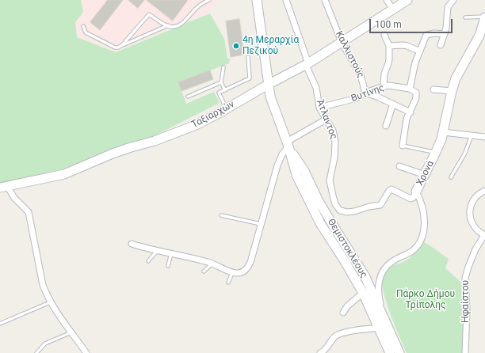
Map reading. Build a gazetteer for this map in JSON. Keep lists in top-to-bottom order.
{
  "streets": {
    "street": [
      "Καλλιστούς",
      "Βυτίνης",
      "Ταξιαρχών",
      "Άτλαντος",
      "Χρονά",
      "Θεμιστοκλέους",
      "Ηφαίστου"
    ]
  },
  "crossings": [
    ["Καλλιστούς", "Βυτίνης"],
    ["Καλλιστούς", "Ταξιαρχών"],
    ["Βυτίνης", "Άτλαντος"],
    ["Ταξιαρχών", "Άτλαντος"],
    ["Ταξιαρχών", "Θεμιστοκλέους"],
    ["Άτλαντος", "Χρονά"],
    ["Χρονά", "Θεμιστοκλέους"]
  ],
  "parks": ["Πάρκο Δήμου Τρίπολης"],
  "places": ["4η Μεραρχία Πεζικού"],
  "scale_bar": "100 m"
}
